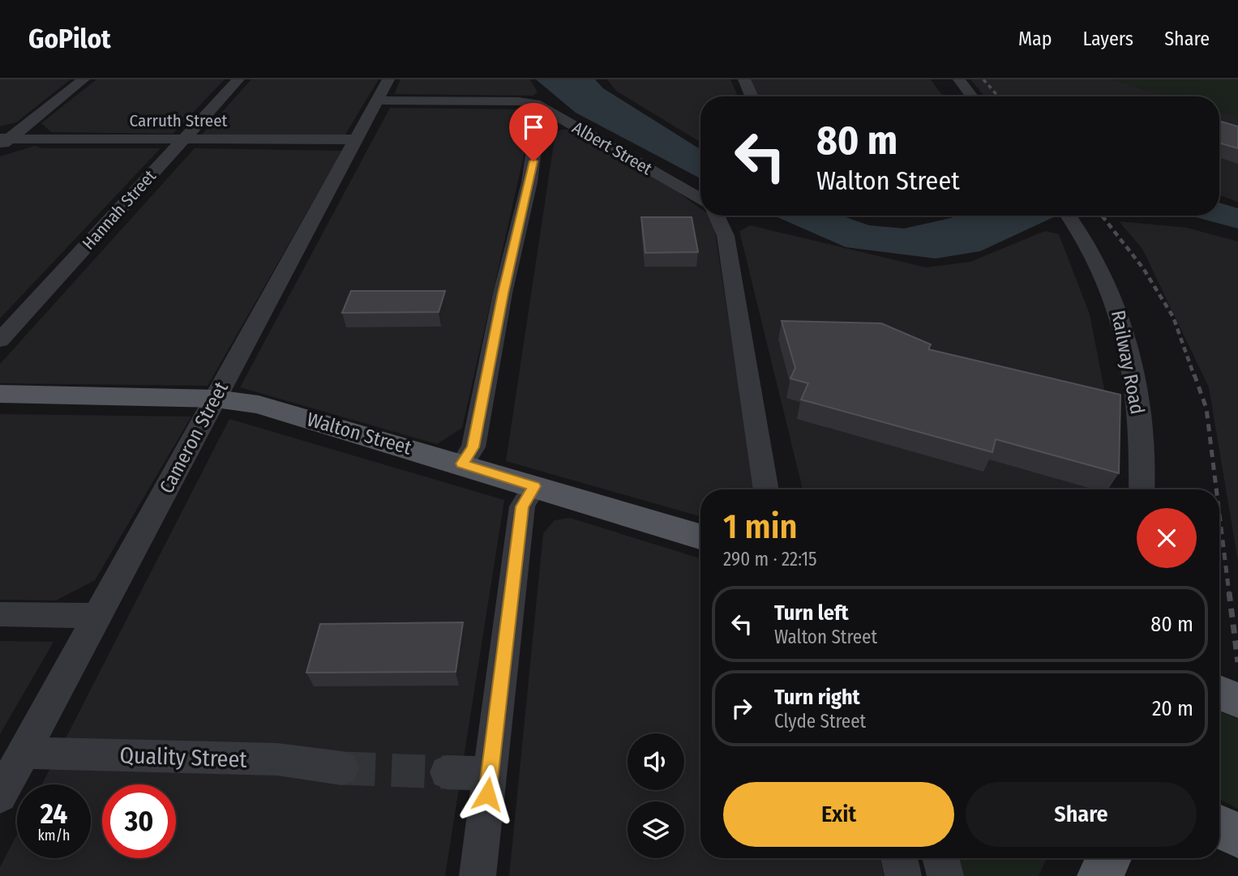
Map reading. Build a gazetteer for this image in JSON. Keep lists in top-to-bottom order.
{
  "streets": {
    "main road": ["Walton Street"],
    "street": [
      "Carruth Street",
      "Albert Street",
      "Hannah Street",
      "Railway Road",
      "Cameron Street",
      "Quality Street"
    ]
  },
  "crossings": [
    ["Carruth Street", "Hannah Street"],
    ["Carruth Street", "Cameron Street"],
    ["Albert Street", "Cameron Street"],
    ["Walton Street", "Cameron Street"],
    ["Cameron Street", "Quality Street"]
  ],
  "page": {
    "header": "GoPilot",
    "nav": ["Map", "Layers", "Share"],
    "turn": ["80 m", "Walton Street"],
    "heading": ["1 min", "290 m · 22:15"],
    "list": [
      {
        "name": "Turn left",
        "note": "Walton Street",
        "value": "80 m"
      },
      {
        "name": "Turn right",
        "note": "Clyde Street",
        "value": "20 m"
      }
    ],
    "buttons": ["Exit", "Share"],
    "speed": "24 km/h",
    "limit": "30"
  }
}
